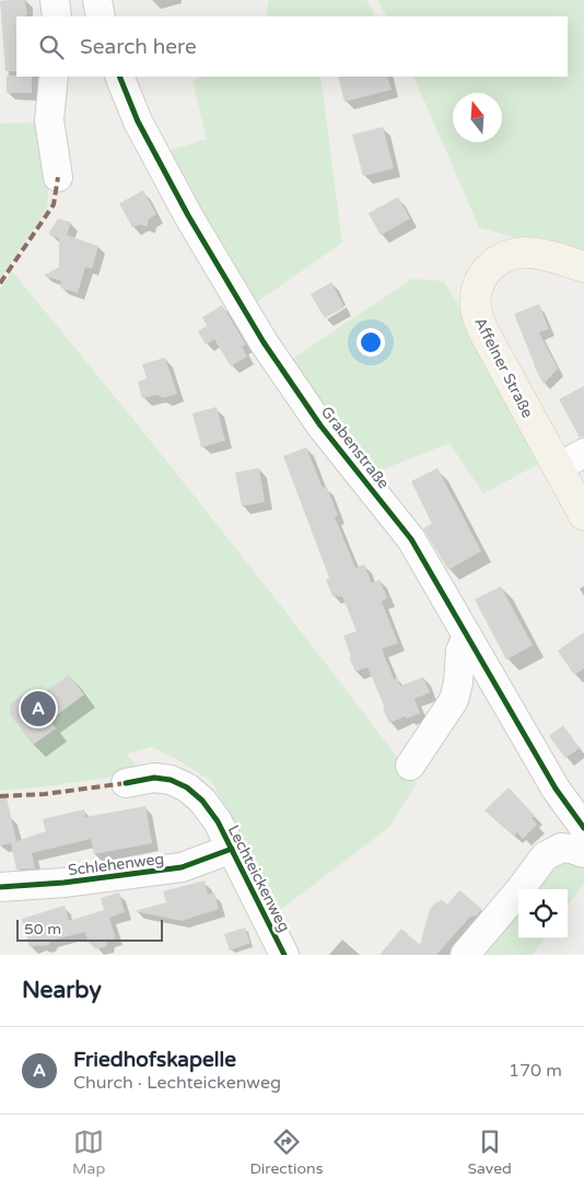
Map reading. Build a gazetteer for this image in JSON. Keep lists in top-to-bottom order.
{
  "streets": {
    "main road": ["Affelner Straße"],
    "street": ["Grabenstraße", "Schlehenweg", "Lechteickenweg"]
  },
  "crossings": [
    ["Schlehenweg", "Lechteickenweg"]
  ],
  "scale_bar": "50 m",
  "north": "top",
  "page": {
    "search": "Search here",
    "pins": "A",
    "scale": "50 m",
    "heading": "Nearby",
    "list": [
      {
        "mark": "A",
        "name": "Friedhofskapelle",
        "note": "Church · Lechteickenweg",
        "value": "170 m"
      }
    ],
    "nav": ["Map", "Directions", "Saved"]
  }
}
